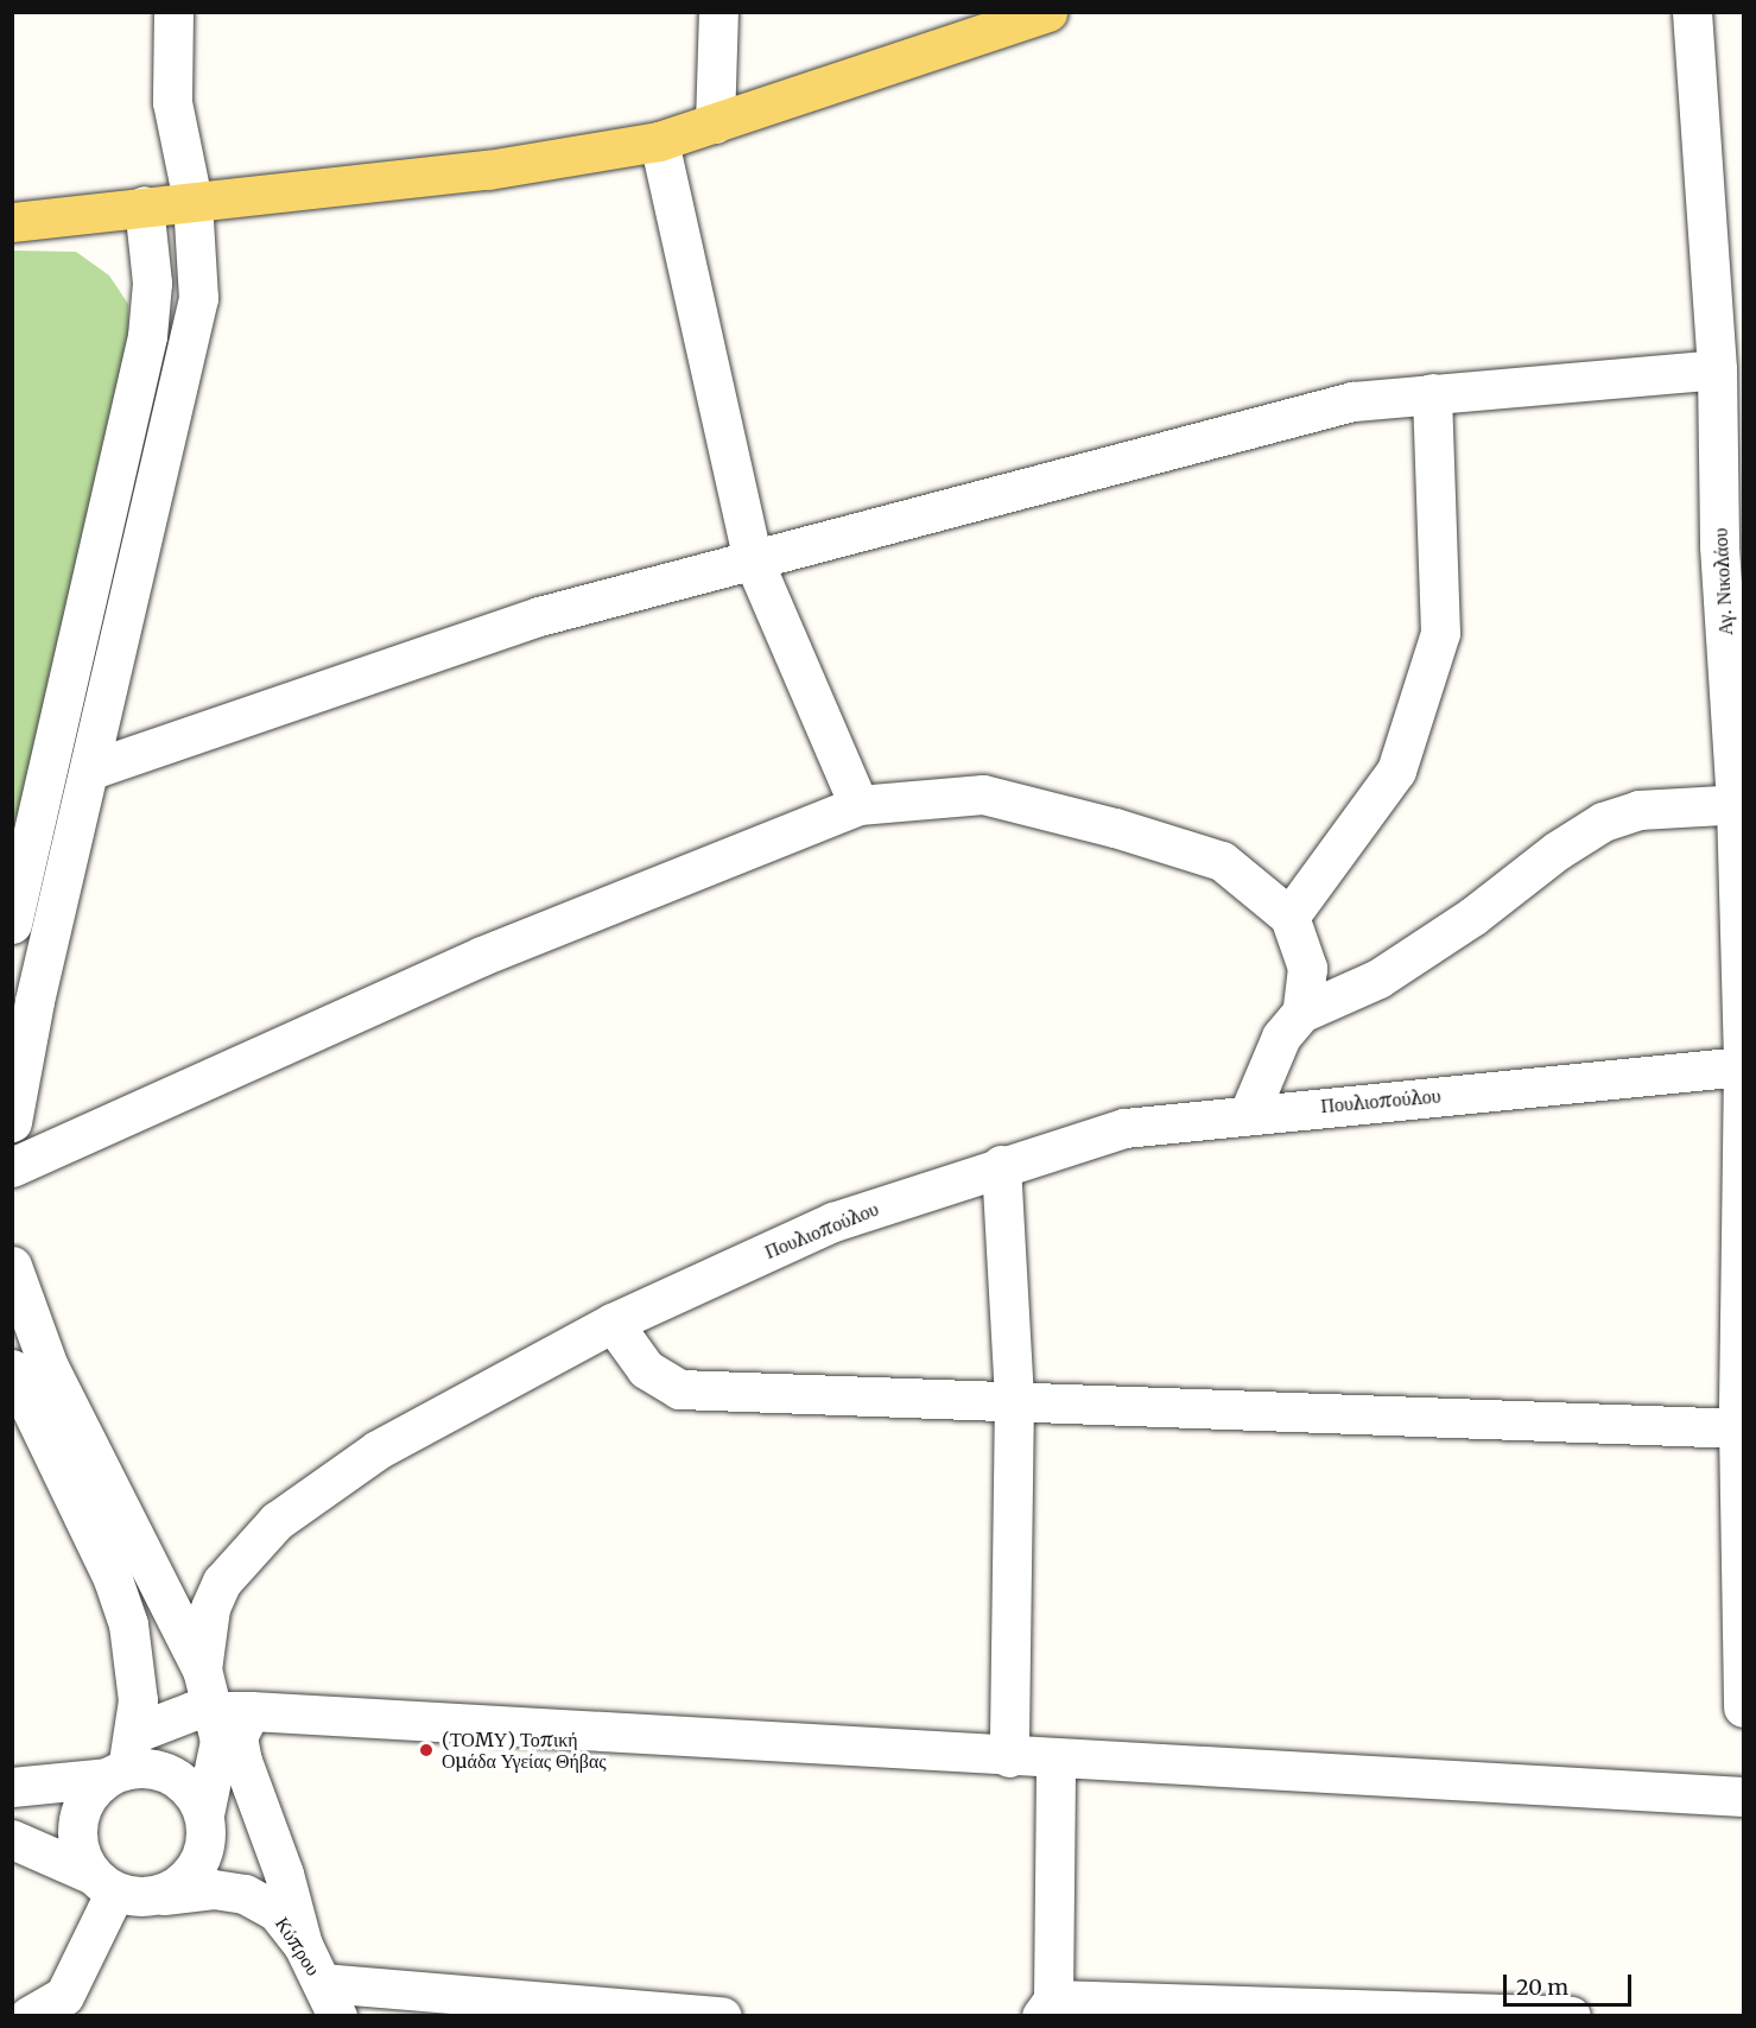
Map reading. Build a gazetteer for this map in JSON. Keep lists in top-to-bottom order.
{
  "streets": {
    "street": ["Αγ. Νικολάου", "Πουλιοπούλου", "Κύπρου"]
  },
  "crossings": [
    ["Αγ. Νικολάου", "Πουλιοπούλου"],
    ["Πουλιοπούλου", "Κύπρου"]
  ],
  "places": ["(ΤΟΜΥ) Τοπική Ομάδα Υγείας Θήβας"],
  "scale_bar": "20 m"
}
